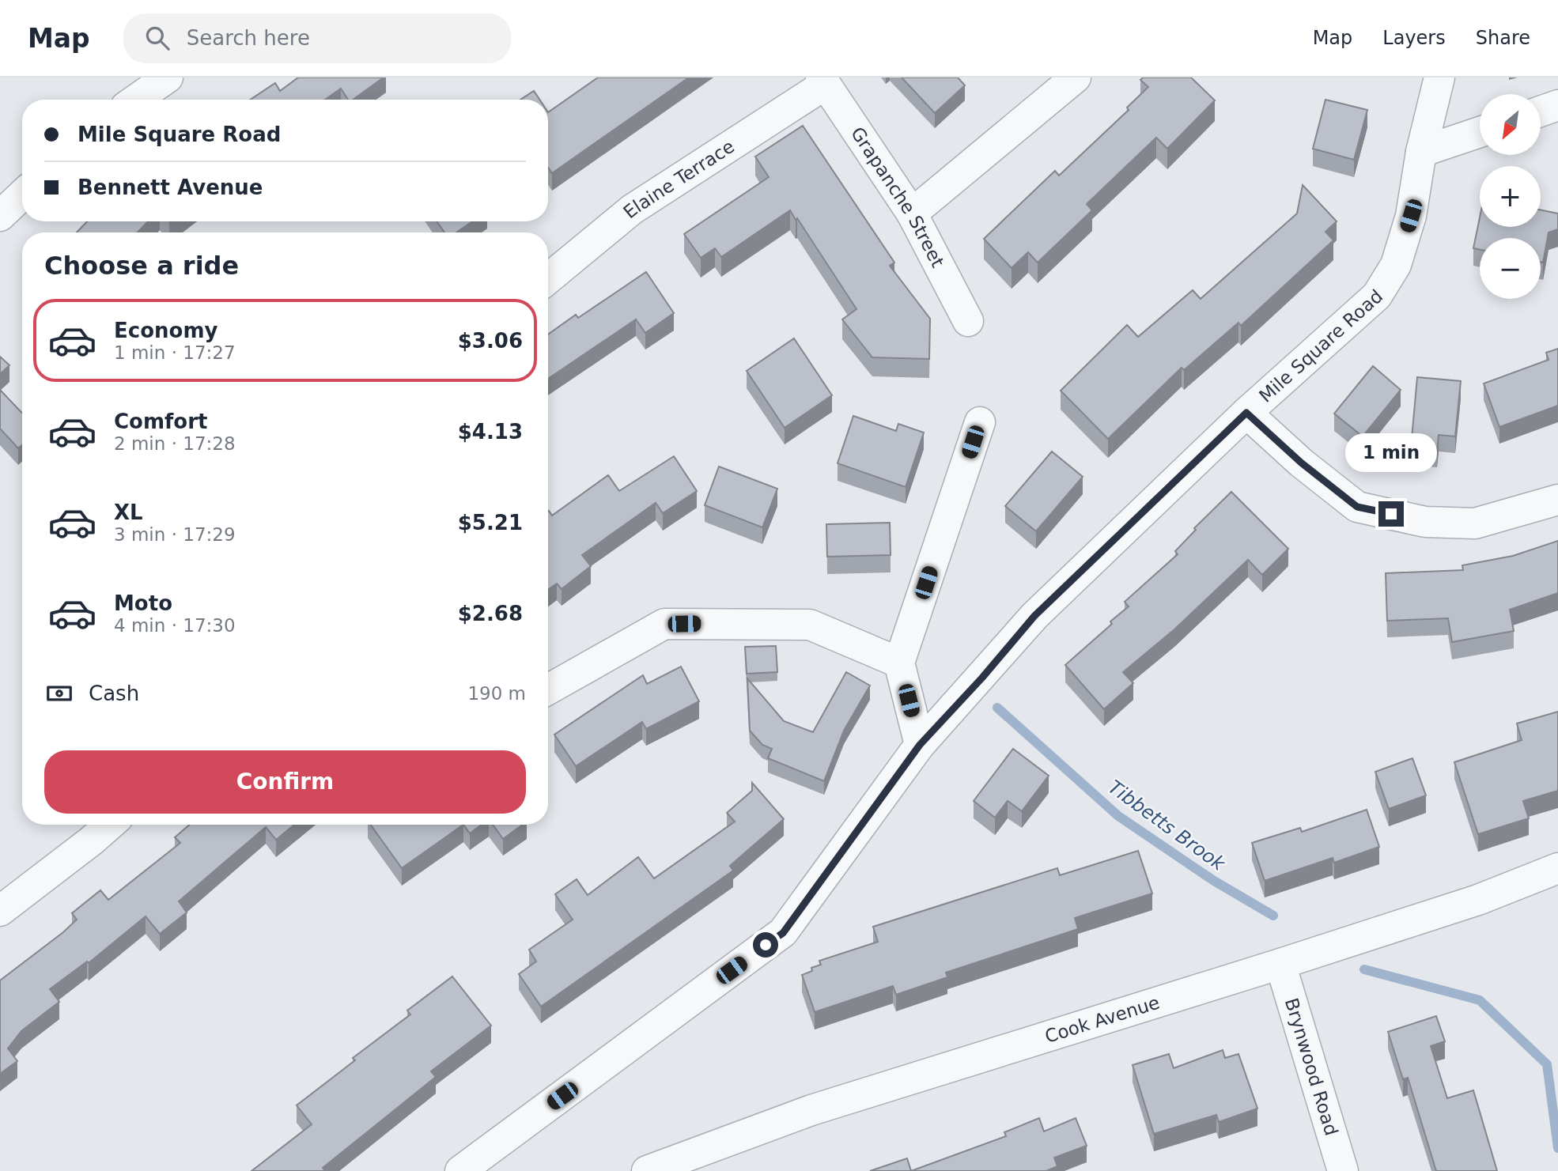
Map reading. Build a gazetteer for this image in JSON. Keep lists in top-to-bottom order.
{
  "streets": {
    "street": [
      "Elaine Terrace",
      "Grapanche Street",
      "Mile Square Road",
      "Cook Avenue",
      "Brynwood Road"
    ]
  },
  "crossings": [
    ["Elaine Terrace", "Grapanche Street"],
    ["Cook Avenue", "Brynwood Road"]
  ],
  "water": ["Tibbetts Brook"],
  "north": "bottom left",
  "page": {
    "header": "Map",
    "search": "Search here",
    "nav": ["Map", "Layers", "Share"],
    "map_buttons": ["+", "−"],
    "banner": ["Mile Square Road", "Bennett Avenue"],
    "heading": "Choose a ride",
    "list": [
      {
        "name": "Economy",
        "note": "1 min · 17:27",
        "value": "$3.06"
      },
      {
        "name": "Comfort",
        "note": "2 min · 17:28",
        "value": "$4.13"
      },
      {
        "name": "XL",
        "note": "3 min · 17:29",
        "value": "$5.21"
      },
      {
        "name": "Moto",
        "note": "4 min · 17:30",
        "value": "$2.68"
      }
    ],
    "bubble": "1 min",
    "pay": ["Cash", "190 m"],
    "buttons": "Confirm"
  }
}
